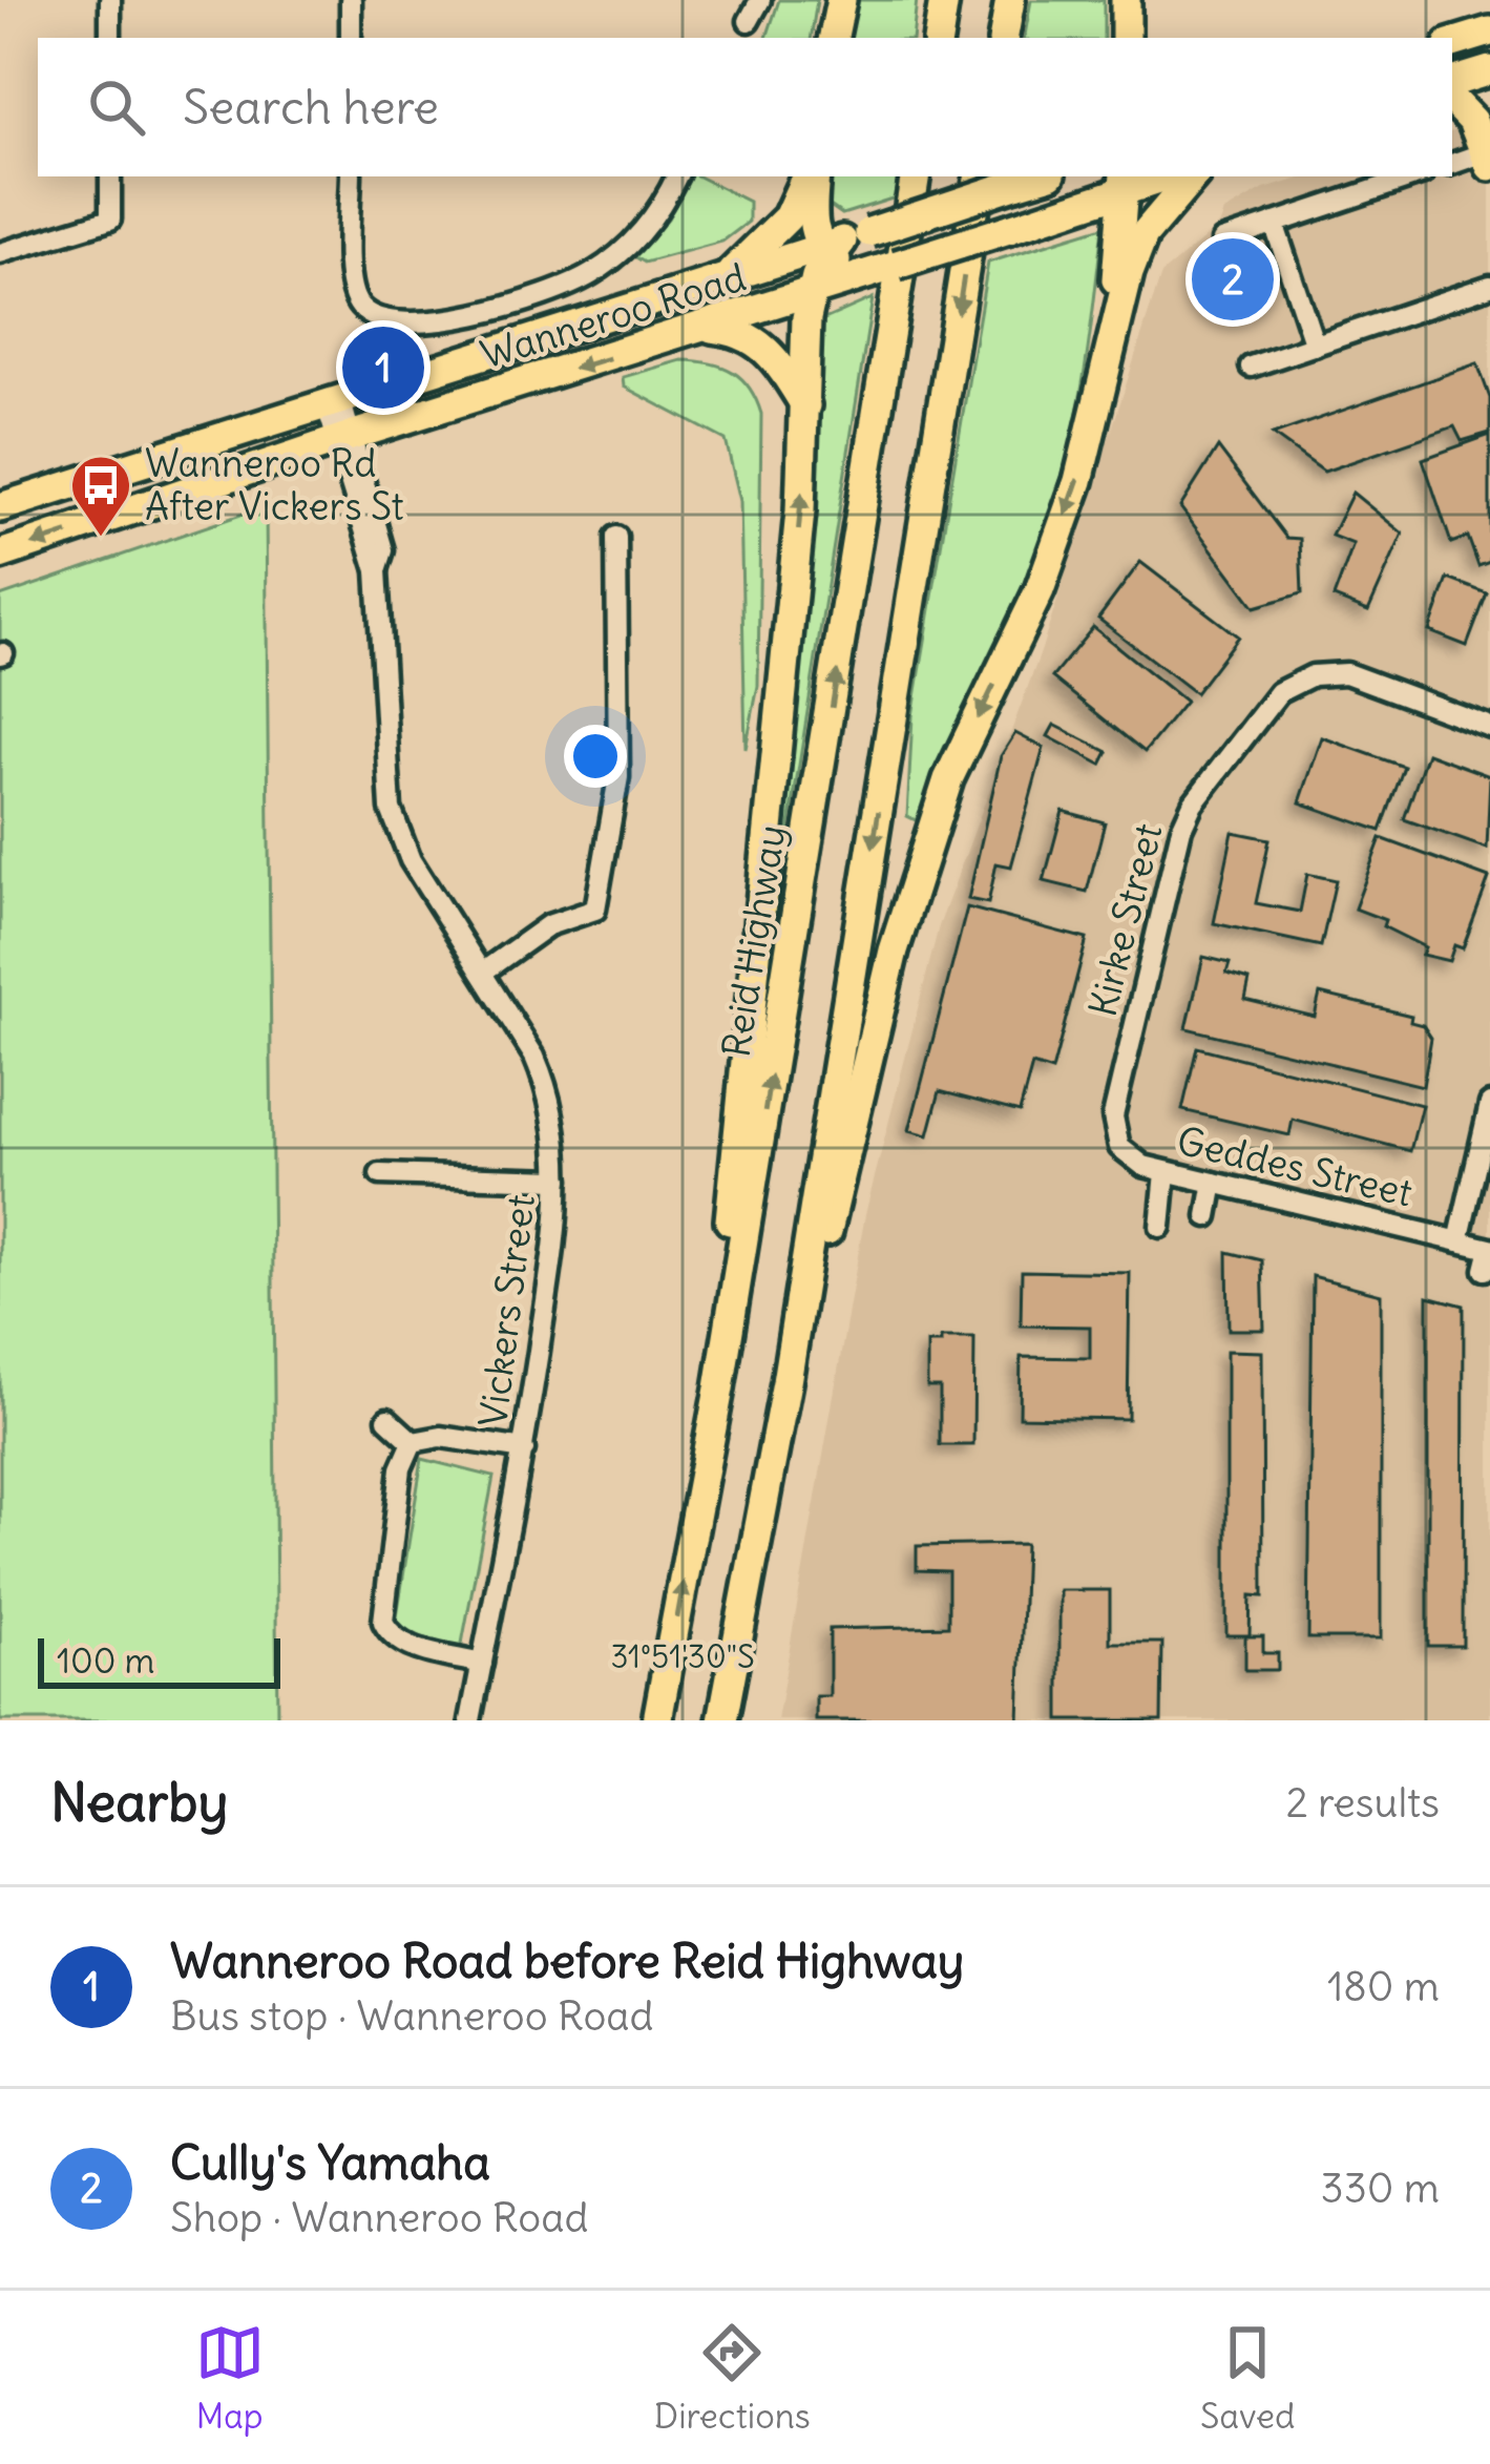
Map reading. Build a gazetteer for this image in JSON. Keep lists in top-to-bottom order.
{
  "streets": {
    "highway": ["Wanneroo Road", "Reid Highway"],
    "street": ["Kirke Street", "Geddes Street", "Vickers Street"]
  },
  "crossings": [
    ["Wanneroo Road", "Vickers Street"],
    ["Kirke Street", "Geddes Street"]
  ],
  "places": {
    "bus stop": ["Wanneroo Rd After Vickers St"]
  },
  "scale_bar": "100 m",
  "page": {
    "search": "Search here",
    "pins": ["2", "1"],
    "scale": "100 m",
    "heading": ["Nearby", "2 results"],
    "list": [
      {
        "mark": "1",
        "name": "Wanneroo Road before Reid Highway",
        "note": "Bus stop · Wanneroo Road",
        "value": "180 m"
      },
      {
        "mark": "2",
        "name": "Cully's Yamaha",
        "note": "Shop · Wanneroo Road",
        "value": "330 m"
      }
    ],
    "nav": ["Map", "Directions", "Saved"]
  },
  "coordinates": ["31°51'30\"S"]
}
